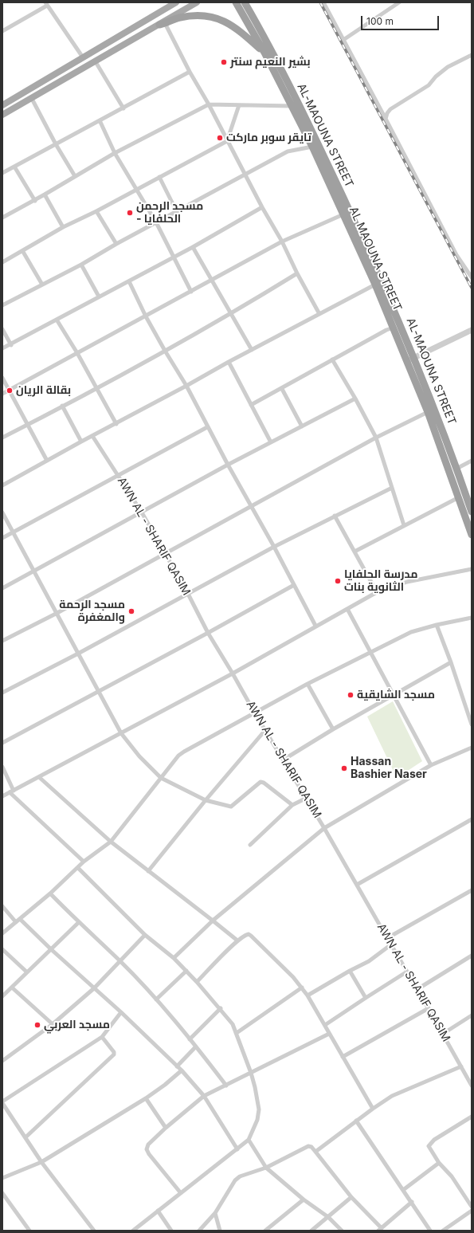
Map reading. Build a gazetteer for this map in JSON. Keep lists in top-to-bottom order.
{
  "streets": {
    "highway": ["AL-MAOUNA STREET", "AL MAOUNA STREET"],
    "street": ["AWN AL - SHARIF QASIM"]
  },
  "crossings": [
    ["AL-MAOUNA STREET", "AL MAOUNA STREET"]
  ],
  "places": [
    "بشير النعيم سنتر",
    "تايقر سوبر ماركت",
    "مسجد الرحمن - الحلفايا",
    "بقالة الريان",
    "مدرسة الحلفايا الثانوية بنات",
    "مسجد الرحمة والمغفرة",
    "مسجد الشايقية",
    "Hassan Bashier Naser",
    "مسجد العربي"
  ],
  "scale_bar": "100 m"
}
